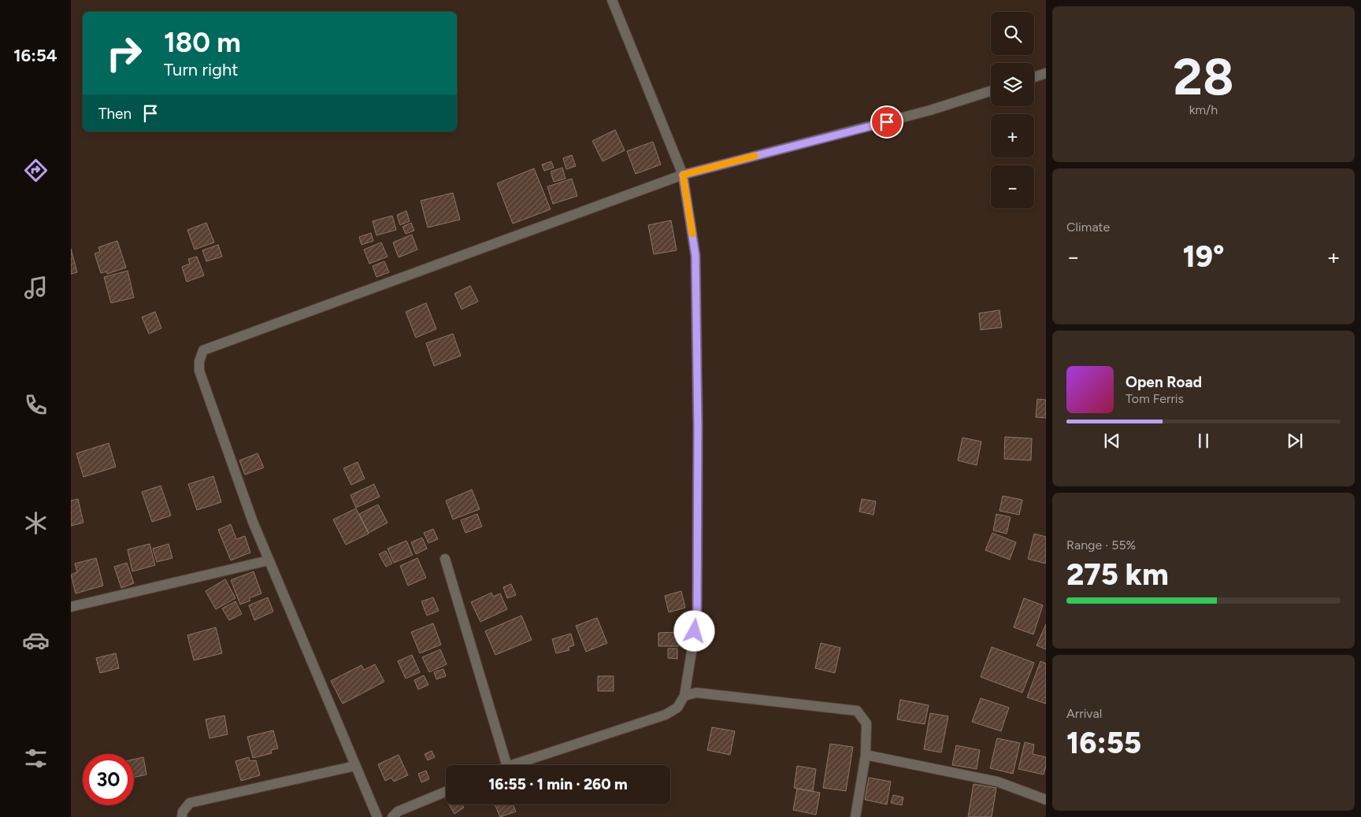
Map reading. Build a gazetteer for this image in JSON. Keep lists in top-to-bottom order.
{
  "page": {
    "tabs": "16:54",
    "tile": [
      ["28", "km/h"],
      "Climate",
      ["Range · 55%", "275 km"],
      ["Arrival", "16:55"]
    ],
    "map_buttons": ["+", "−"],
    "turn": ["180 m", "Turn right"],
    "then": "Then",
    "heat": ["−", "19°", "+"],
    "song": ["Open Road", "Tom Ferris"],
    "limit": "30",
    "trip": "16:55 · 1 min · 260 m"
  }
}
